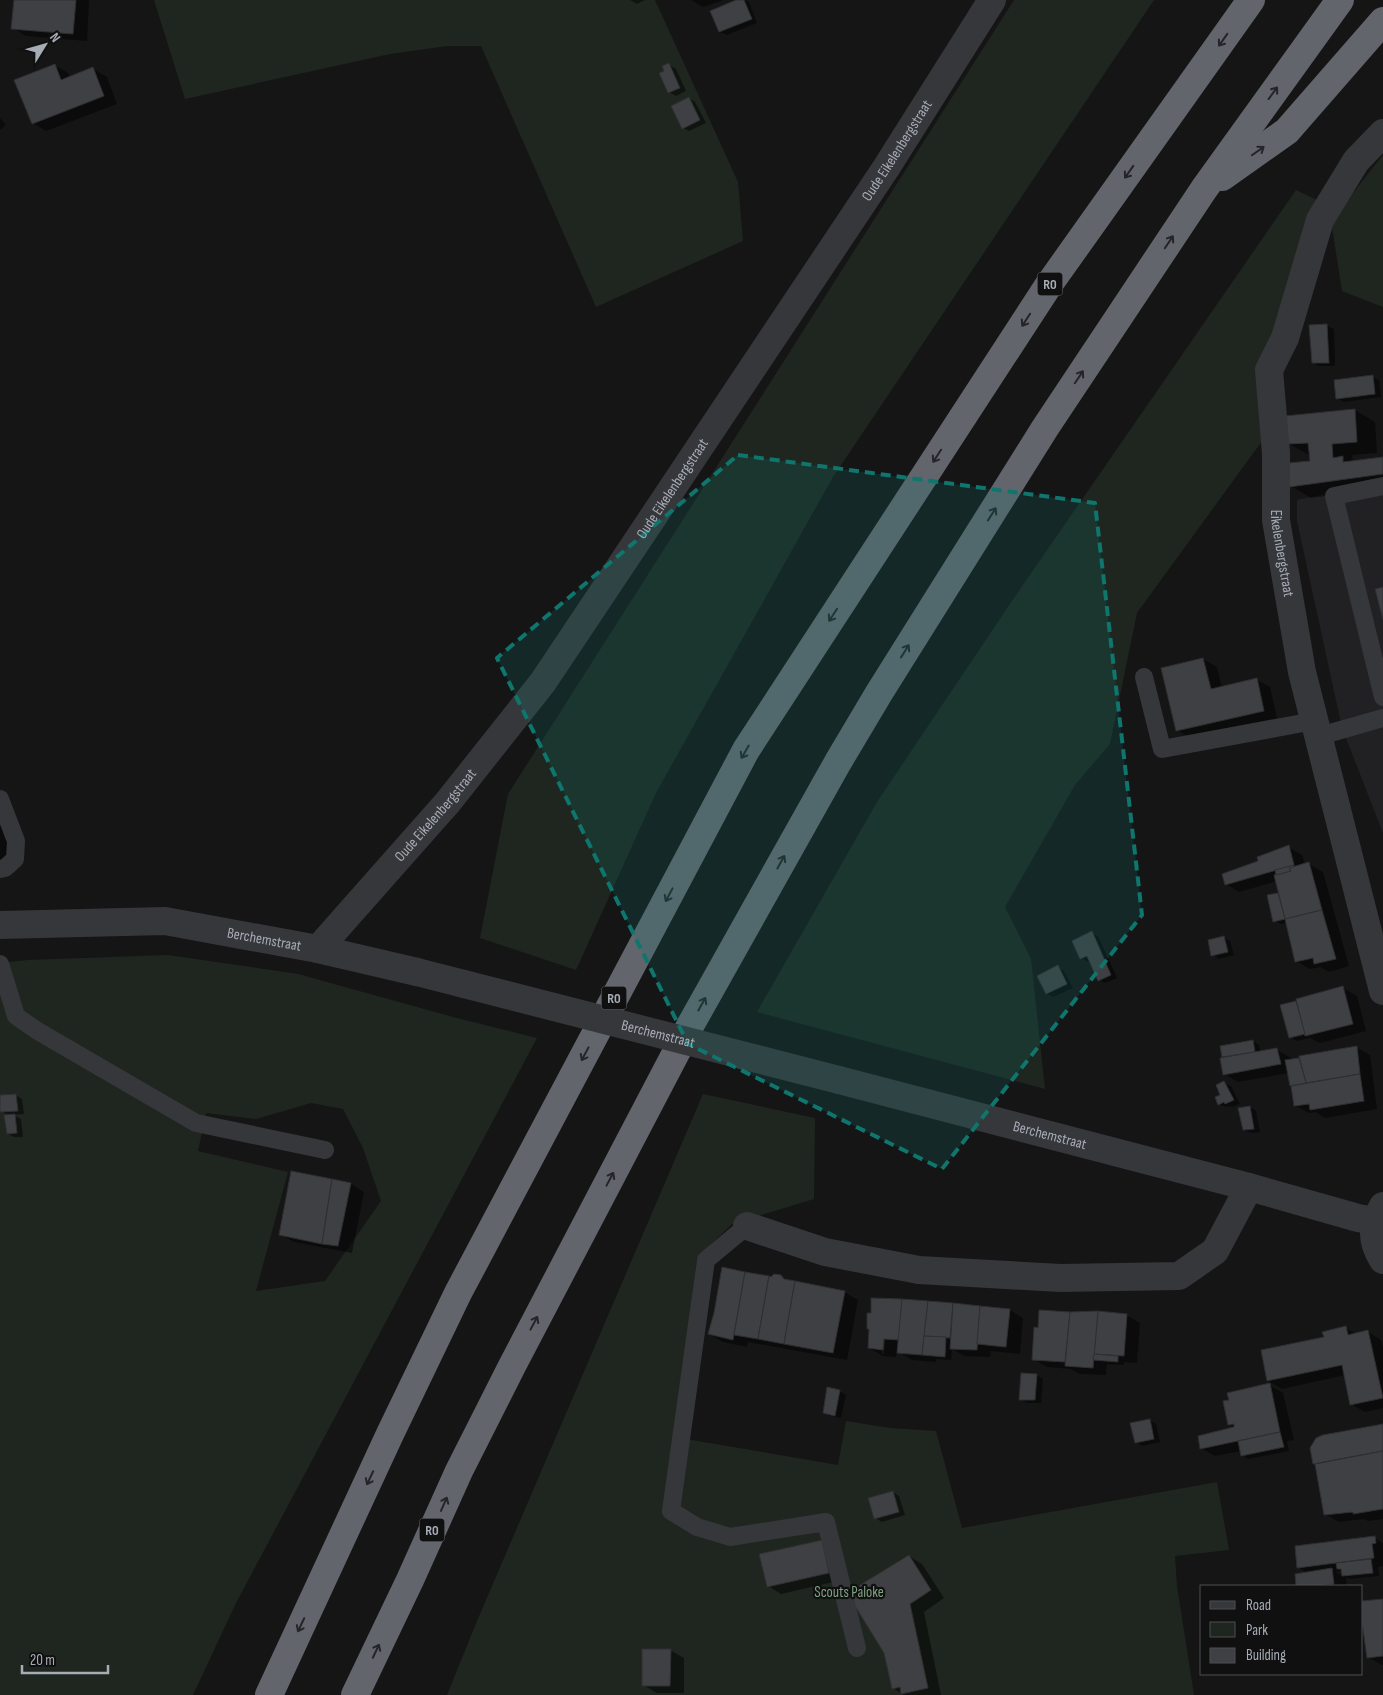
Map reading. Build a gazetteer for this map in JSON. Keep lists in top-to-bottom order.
{
  "streets": {
    "highway": ["R0"],
    "street": ["Oude Eikelenbergstraat", "Eikelenbergstraat", "Berchemstraat"]
  },
  "crossings": [
    ["Oude Eikelenbergstraat", "Berchemstraat"]
  ],
  "parks": ["Scouts Paloke"],
  "legend": ["Road", "Park", "Building"],
  "scale_bar": "20 m",
  "north": "top right"
}
